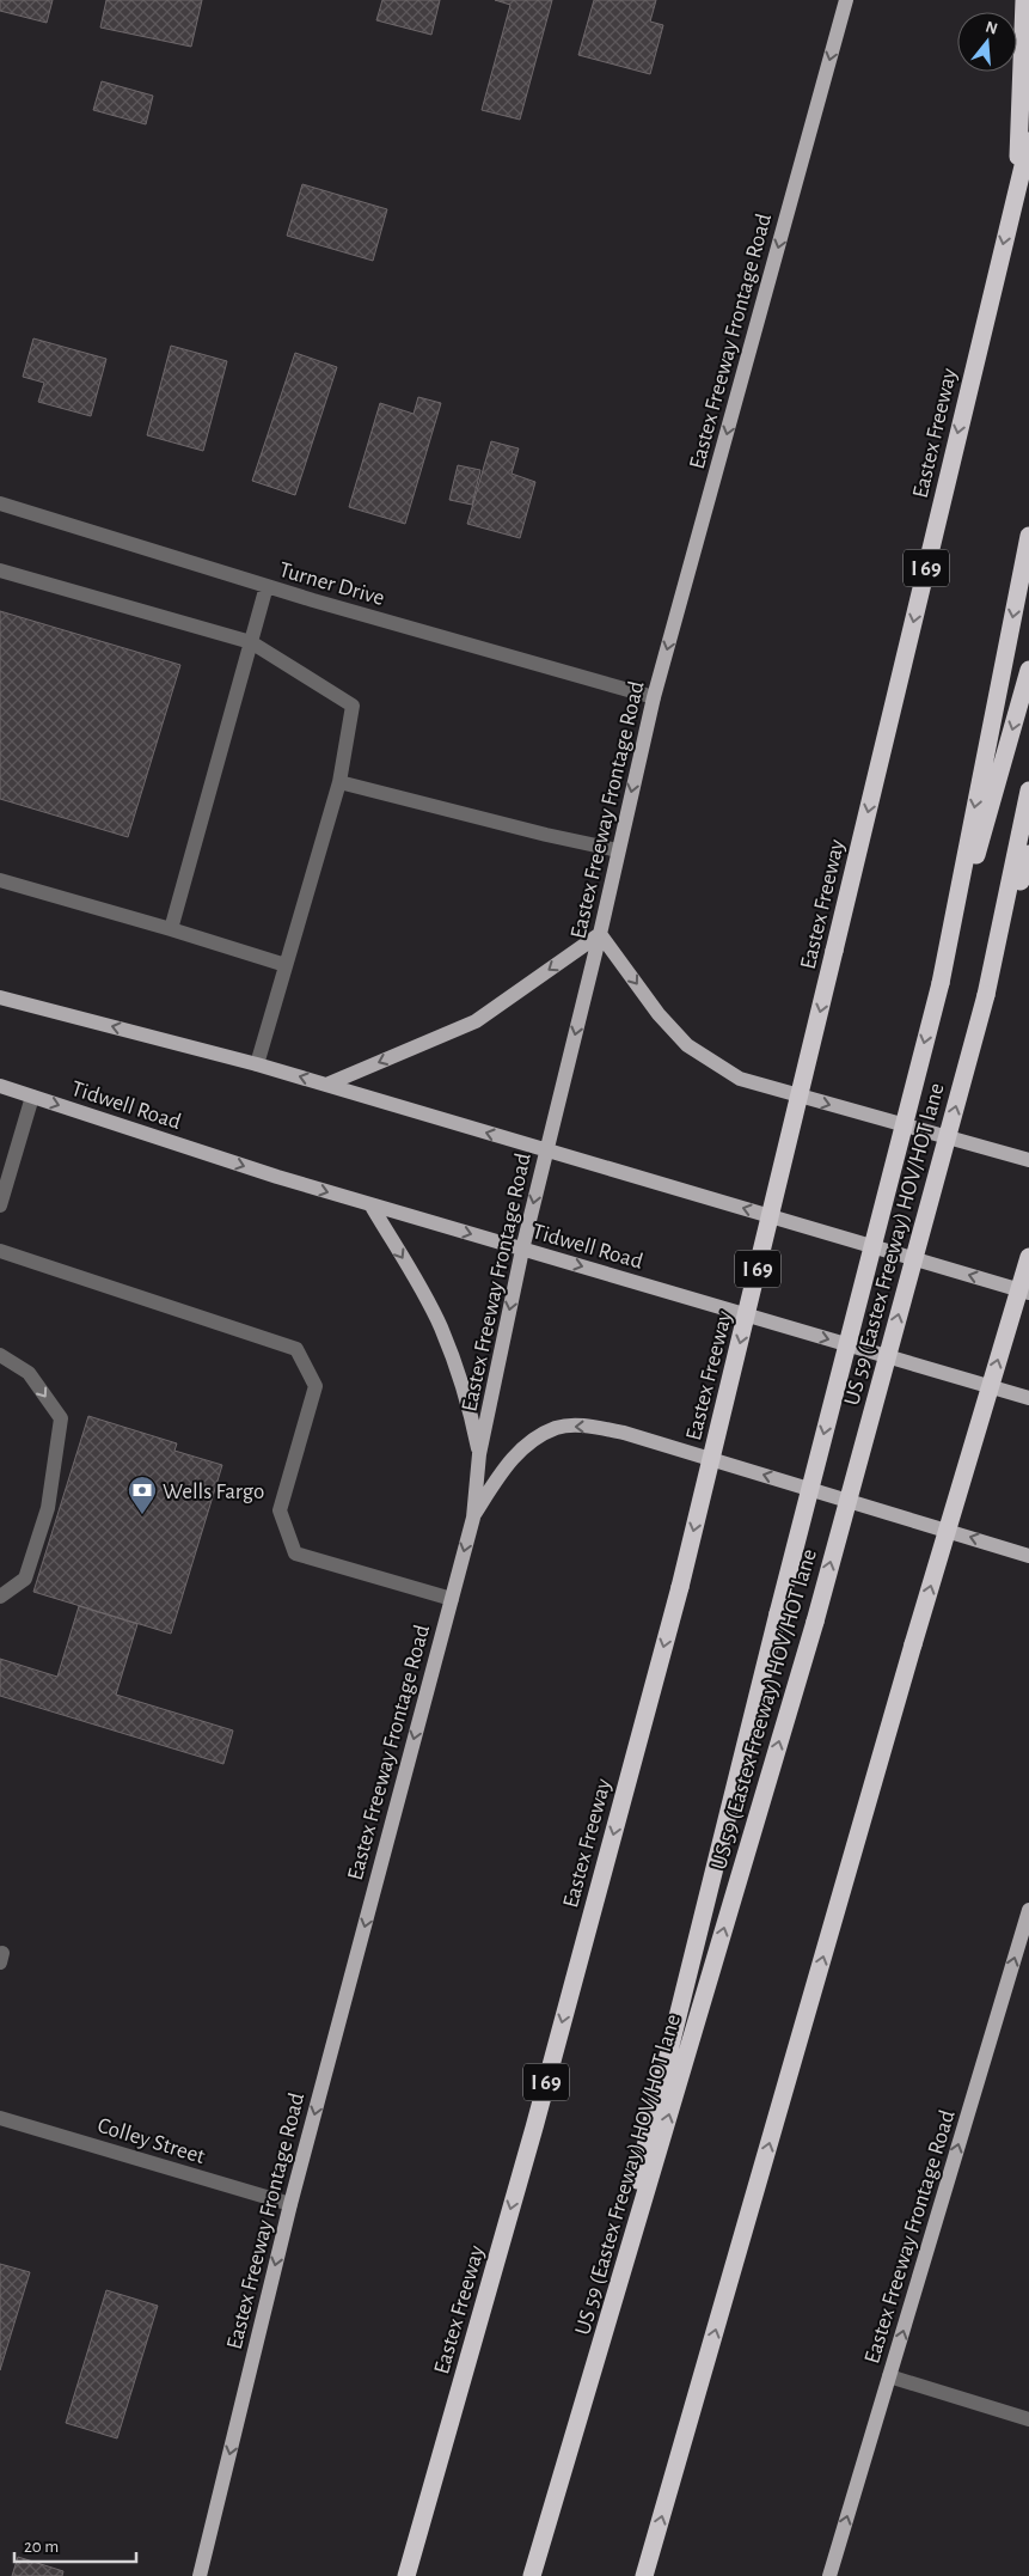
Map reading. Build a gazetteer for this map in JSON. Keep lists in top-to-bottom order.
{
  "streets": {
    "highway": ["Eastex Freeway", "I 69", "US 59 (Eastex Freeway) HOV/HOT lane"],
    "main road": ["Eastex Freeway Frontage Road", "Tidwell Road"],
    "street": ["Turner Drive", "Colley Street"]
  },
  "crossings": [
    ["Eastex Freeway Frontage Road", "Turner Drive"],
    ["Eastex Freeway Frontage Road", "Tidwell Road"],
    ["Eastex Freeway Frontage Road", "Colley Street"]
  ],
  "places": {
    "bank": ["Wells Fargo"]
  },
  "scale_bar": "20 m",
  "north": "top"
}
